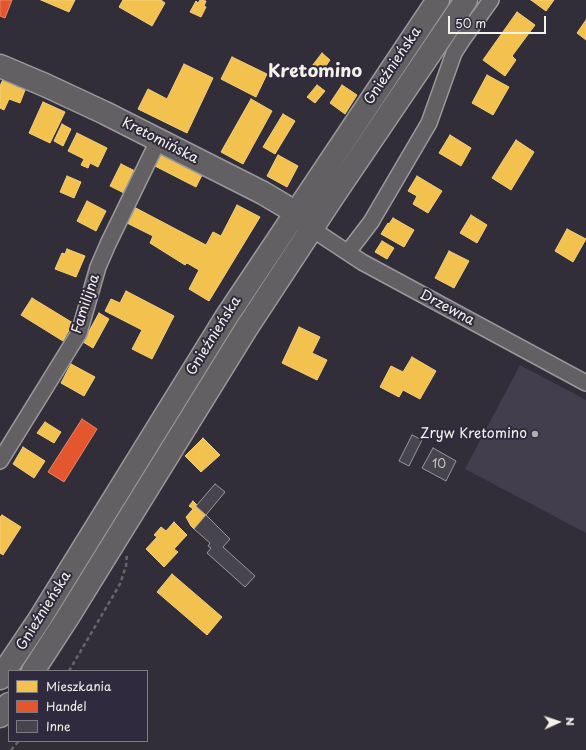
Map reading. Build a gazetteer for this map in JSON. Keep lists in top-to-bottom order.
{
  "streets": {
    "main road": ["Gnieźnieńska", "Kretomińska"],
    "street": ["Familijna", "Drzewna"]
  },
  "crossings": [
    ["Gnieźnieńska", "Kretomińska"],
    ["Gnieźnieńska", "Drzewna"],
    ["Kretomińska", "Familijna"],
    ["Kretomińska", "Drzewna"]
  ],
  "districts": ["Kretomino"],
  "places": ["Zryw Kretomino"],
  "house_numbers": ["10"],
  "legend": ["Mieszkania", "Handel", "Inne"],
  "scale_bar": "50 m",
  "north": "right"
}
